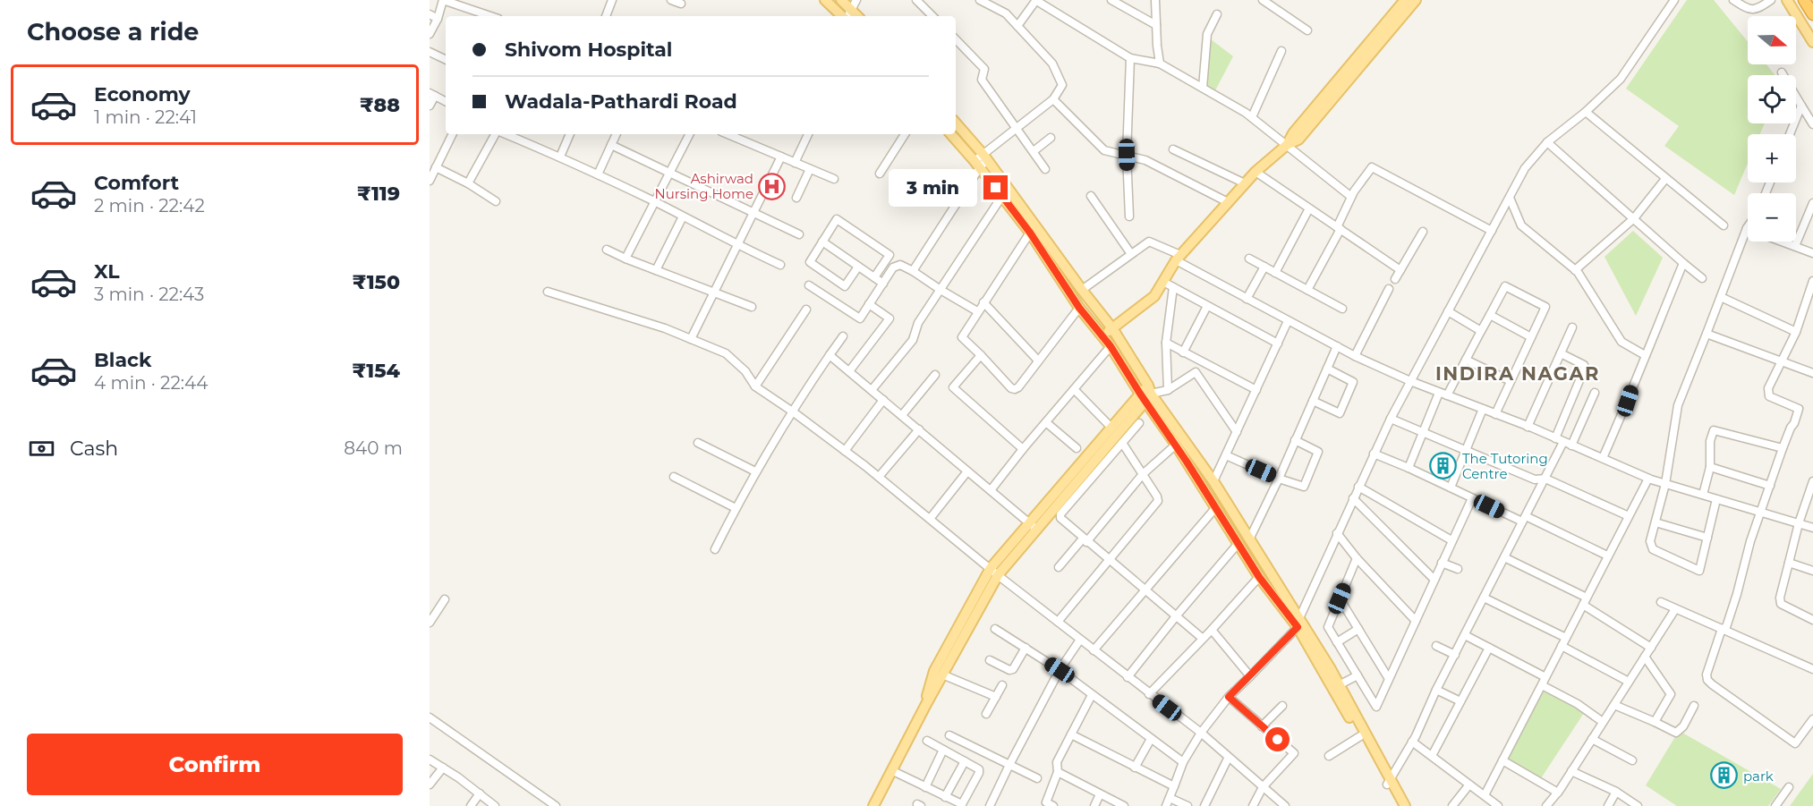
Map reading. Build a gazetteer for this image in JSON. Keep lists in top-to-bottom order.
{
  "districts": ["INDIRA NAGAR"],
  "places": {
    "hospital": ["Ashirwad Nursing Home"],
    "building": ["The Tutoring Centre", "park"]
  },
  "north": "right",
  "page": {
    "heading": "Choose a ride",
    "map_buttons": ["+", "−"],
    "banner": ["Shivom Hospital", "Wadala-Pathardi Road"],
    "list": [
      {
        "name": "Economy",
        "note": "1 min · 22:41",
        "value": "₹88"
      },
      {
        "name": "Comfort",
        "note": "2 min · 22:42",
        "value": "₹119"
      },
      {
        "name": "XL",
        "note": "3 min · 22:43",
        "value": "₹150"
      },
      {
        "name": "Black",
        "note": "4 min · 22:44",
        "value": "₹154"
      }
    ],
    "bubble": "3 min",
    "pay": ["Cash", "840 m"],
    "buttons": "Confirm"
  }
}
